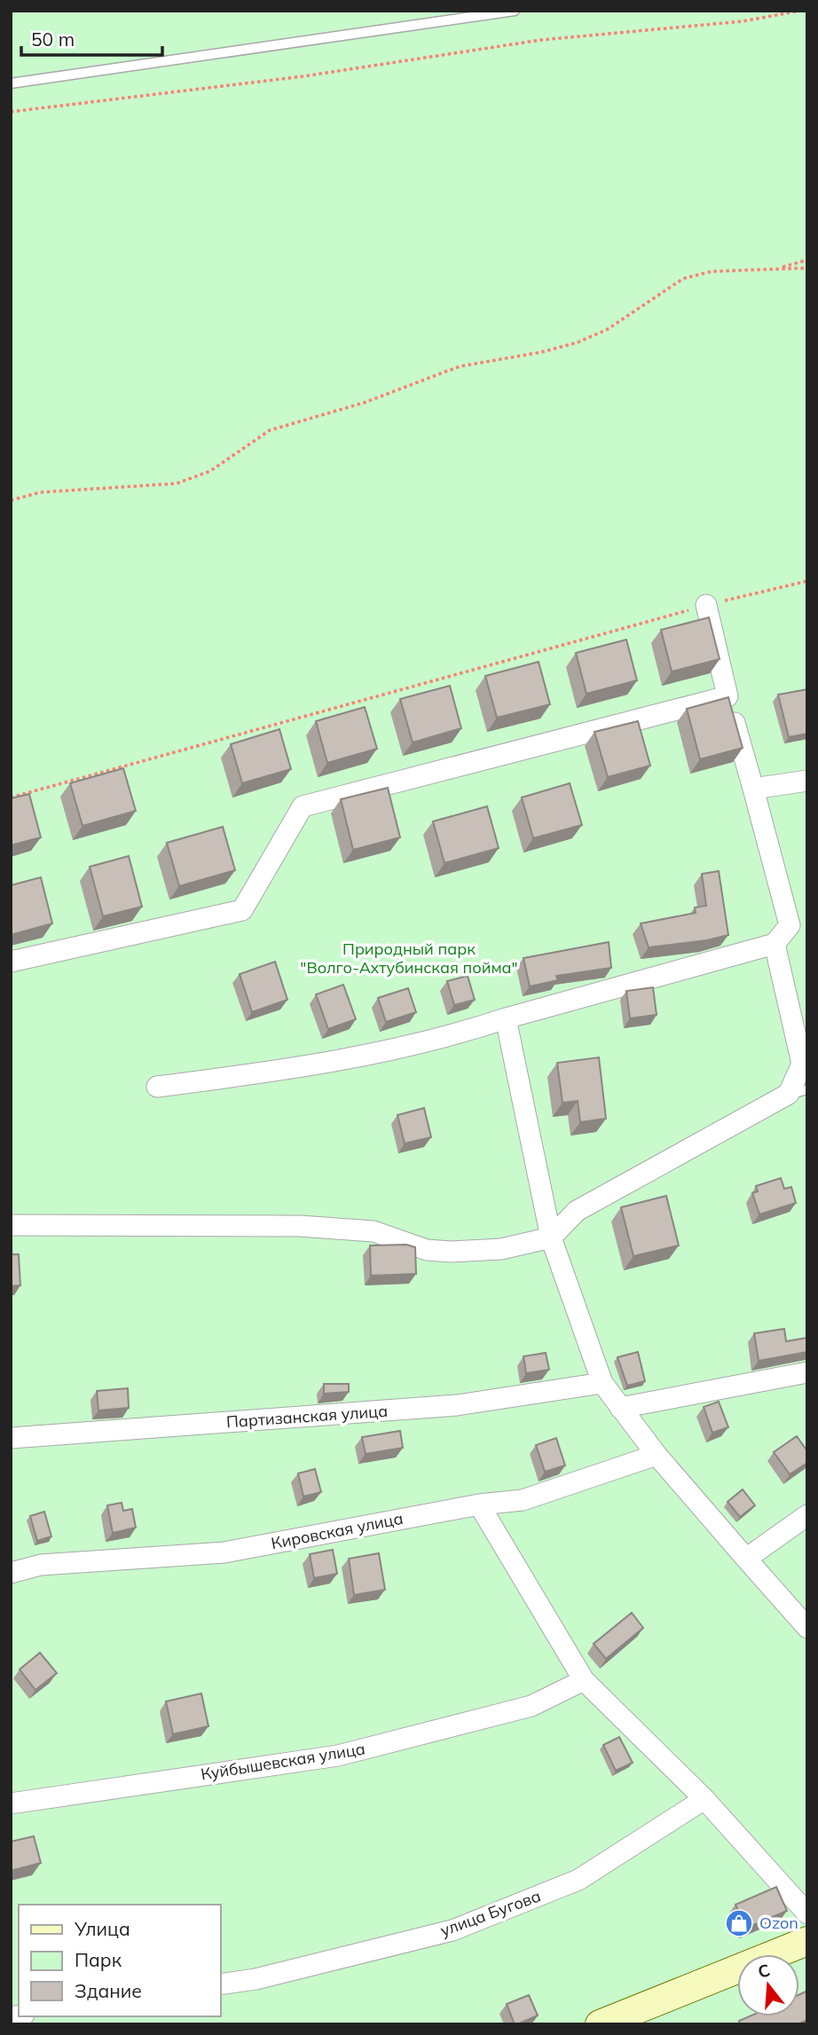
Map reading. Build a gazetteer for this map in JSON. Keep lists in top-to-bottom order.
{
  "streets": {
    "street": [
      "Партизанская улица",
      "Кировская улица",
      "Куйбышевская улица",
      "улица Бугова"
    ]
  },
  "parks": ["Природный парк \"Волго-Ахтубинская пойма\""],
  "places": {
    "shop": ["Ozon"]
  },
  "legend": ["Улица", "Парк", "Здание"],
  "scale_bar": "50 m",
  "north": "top"
}
